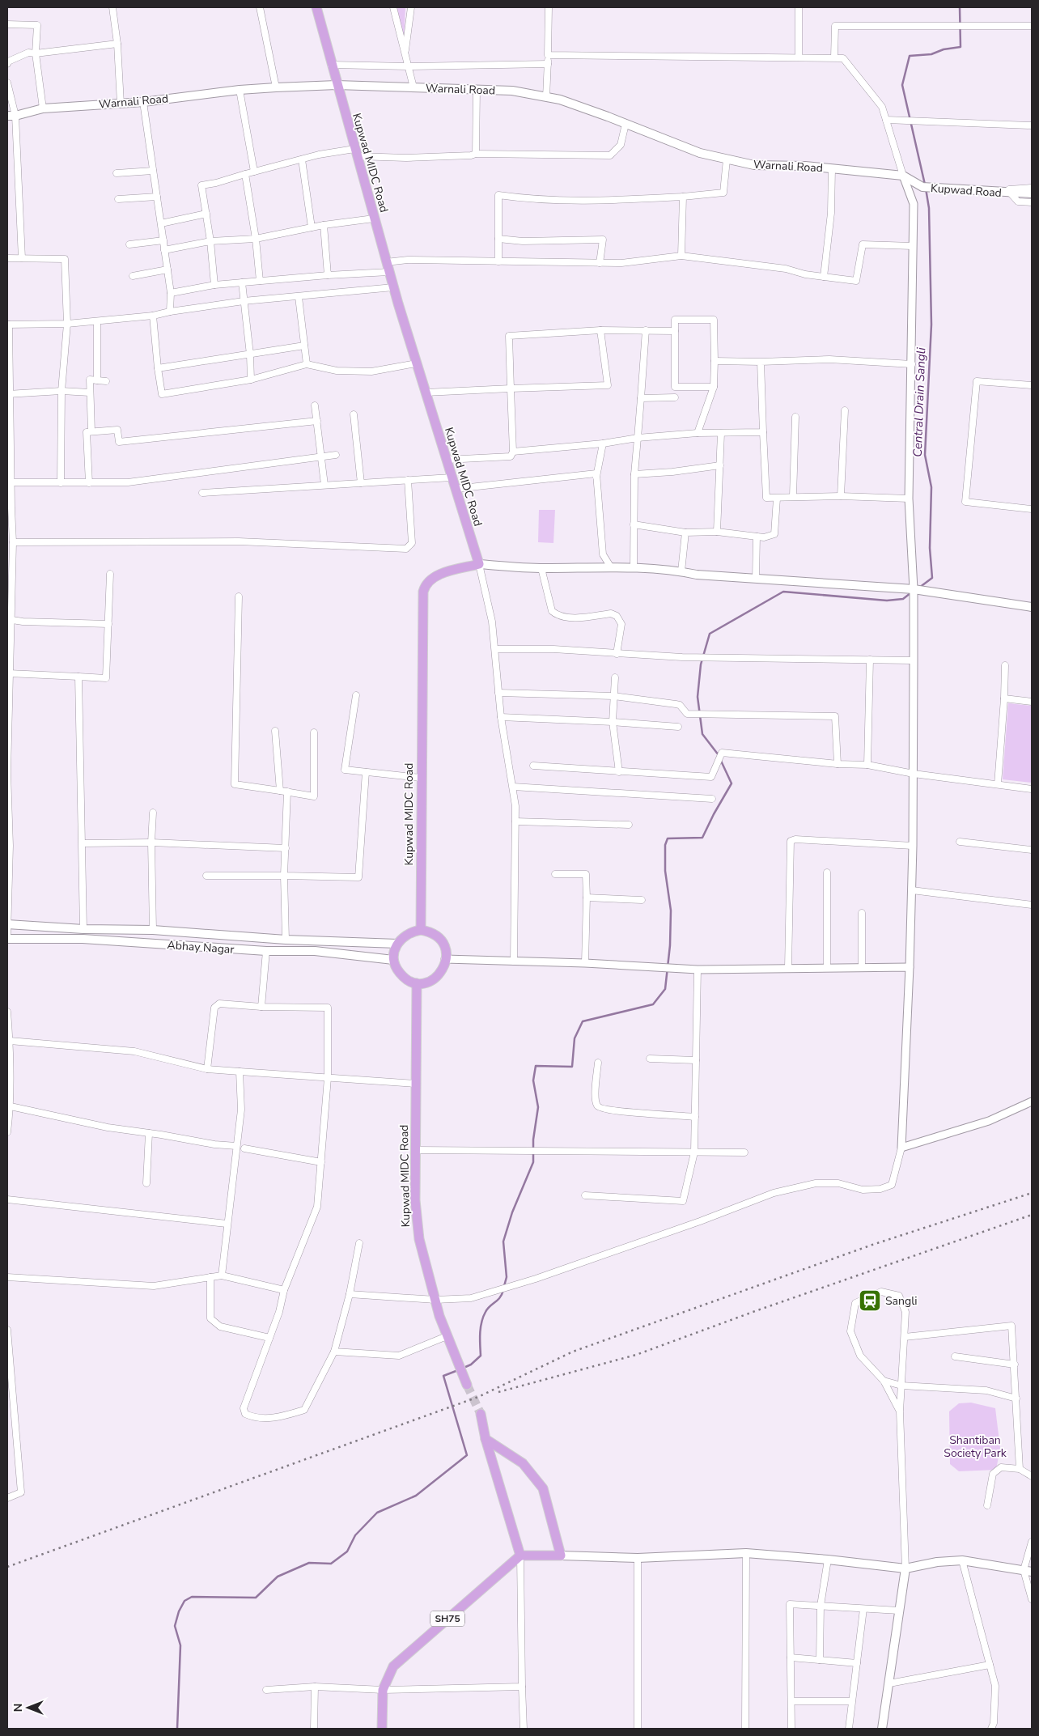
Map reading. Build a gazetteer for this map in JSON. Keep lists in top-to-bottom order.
{
  "streets": {
    "main road": [
      "Warnali Road",
      "Kupwad MIDC Road",
      "Kupwad Road",
      "Abhay Nagar",
      "SH75"
    ]
  },
  "crossings": [
    ["Warnali Road", "Kupwad MIDC Road"],
    ["Warnali Road", "Kupwad Road"],
    ["Kupwad MIDC Road", "Abhay Nagar"]
  ],
  "water": ["Central Drain Sangli"],
  "parks": ["Shantiban Society Park"],
  "places": {
    "station": ["Sangli"]
  },
  "north": "left"
}
